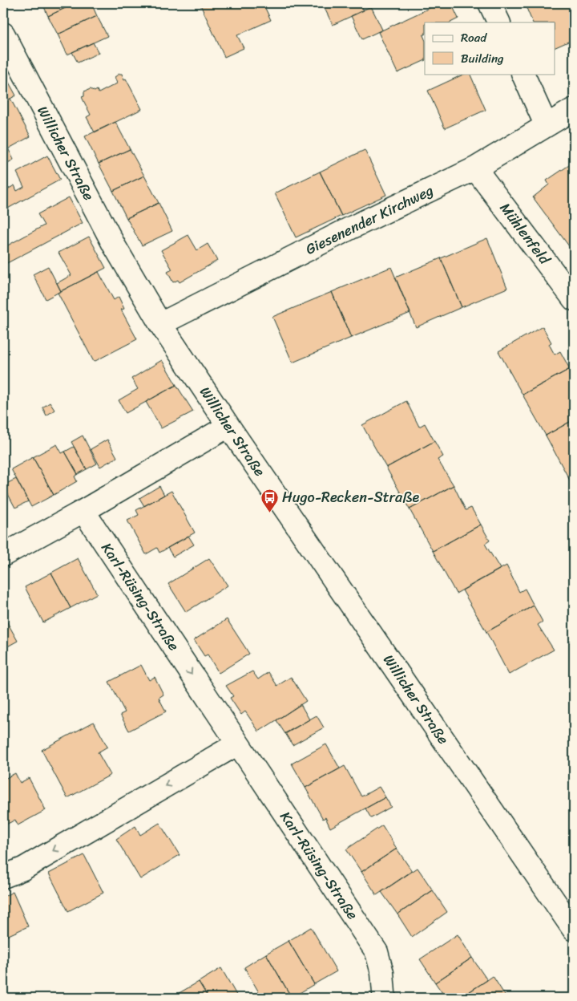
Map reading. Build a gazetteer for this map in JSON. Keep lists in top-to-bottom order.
{
  "streets": {
    "street": [
      "Willicher Straße",
      "Giesenender Kirchweg",
      "Mühlenfeld",
      "Karl-Rüsing-Straße"
    ]
  },
  "crossings": [
    ["Willicher Straße", "Giesenender Kirchweg"],
    ["Giesenender Kirchweg", "Mühlenfeld"]
  ],
  "one_way": ["Karl-Rüsing-Straße"],
  "places": {
    "bus stop": ["Hugo-Recken-Straße"]
  },
  "legend": ["Road", "Building"]
}
